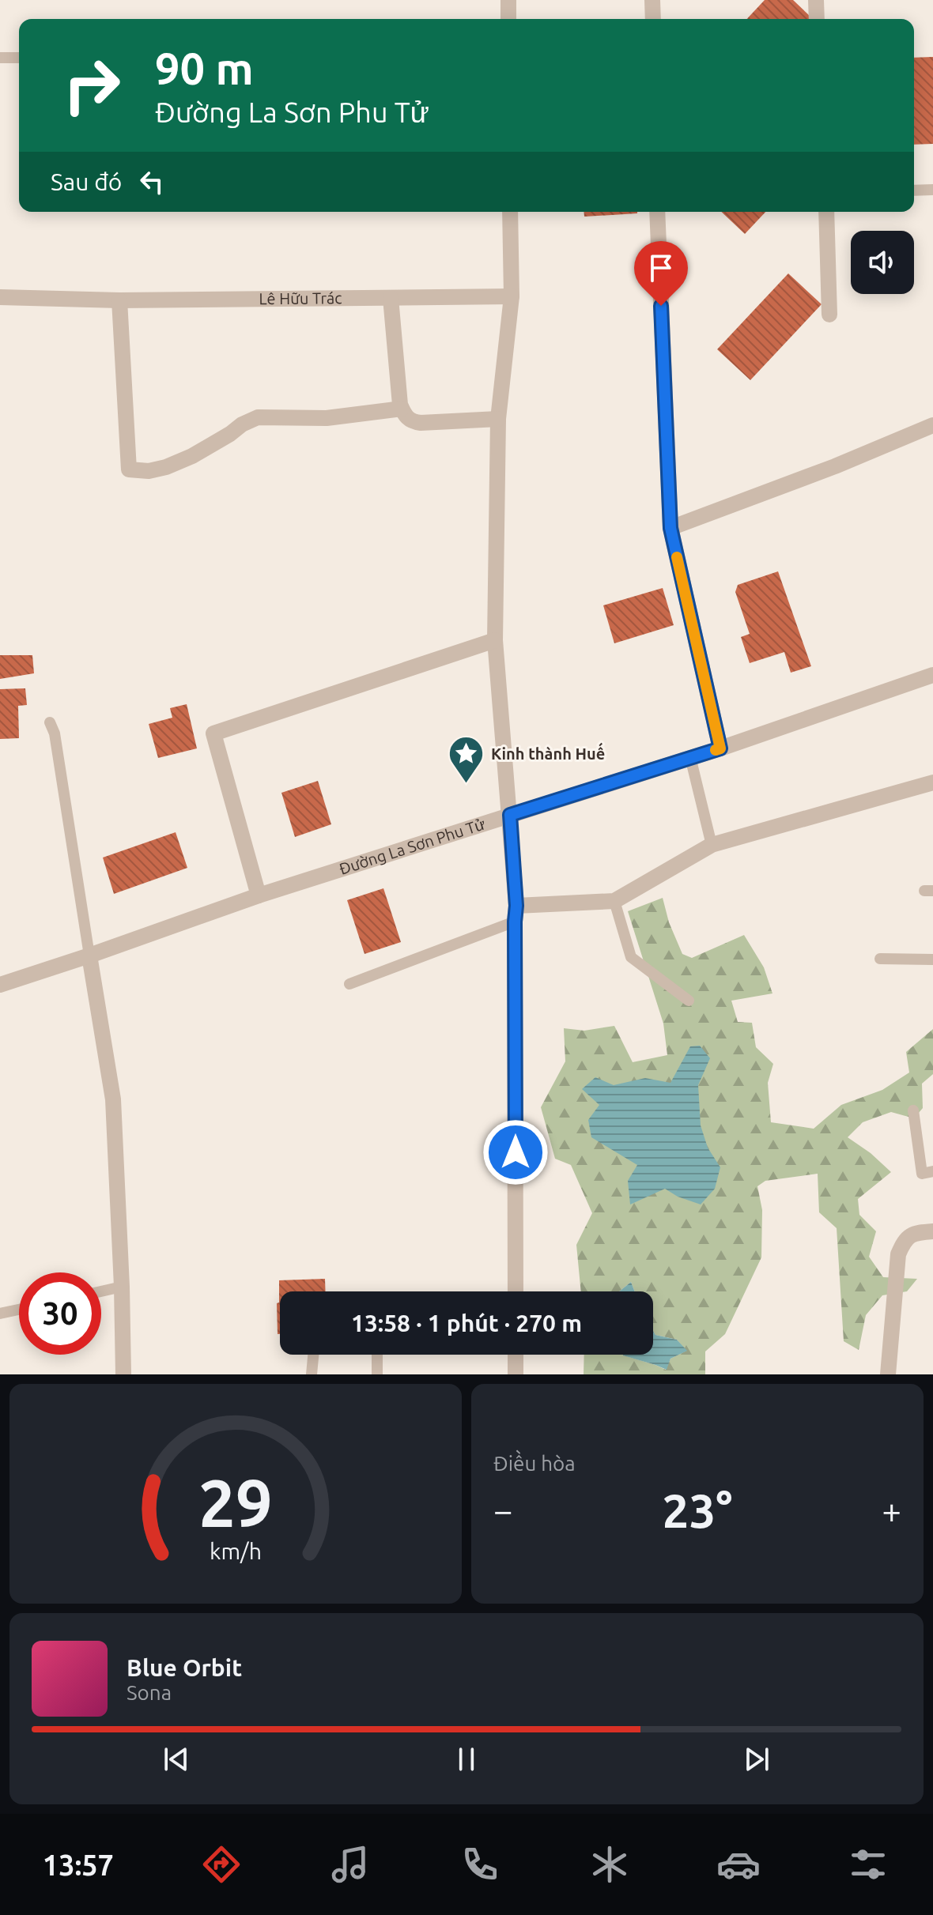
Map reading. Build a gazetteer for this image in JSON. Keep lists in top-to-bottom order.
{
  "streets": {
    "street": ["Lê Hữu Trác", "Đường La Sơn Phu Tử"]
  },
  "places": {
    "place": ["Kinh thành Huế"]
  },
  "page": {
    "turn": ["90 m", "Đường La Sơn Phu Tử"],
    "then": "Sau đó",
    "limit": "30",
    "trip": "13:58 · 1 phút · 270 m",
    "tile": "Điều hòa",
    "heat": ["−", "23°", "+"],
    "song": ["Blue Orbit", "Sona"],
    "tabs": "13:57",
    "gauge": ["29", "km/h"]
  }
}
